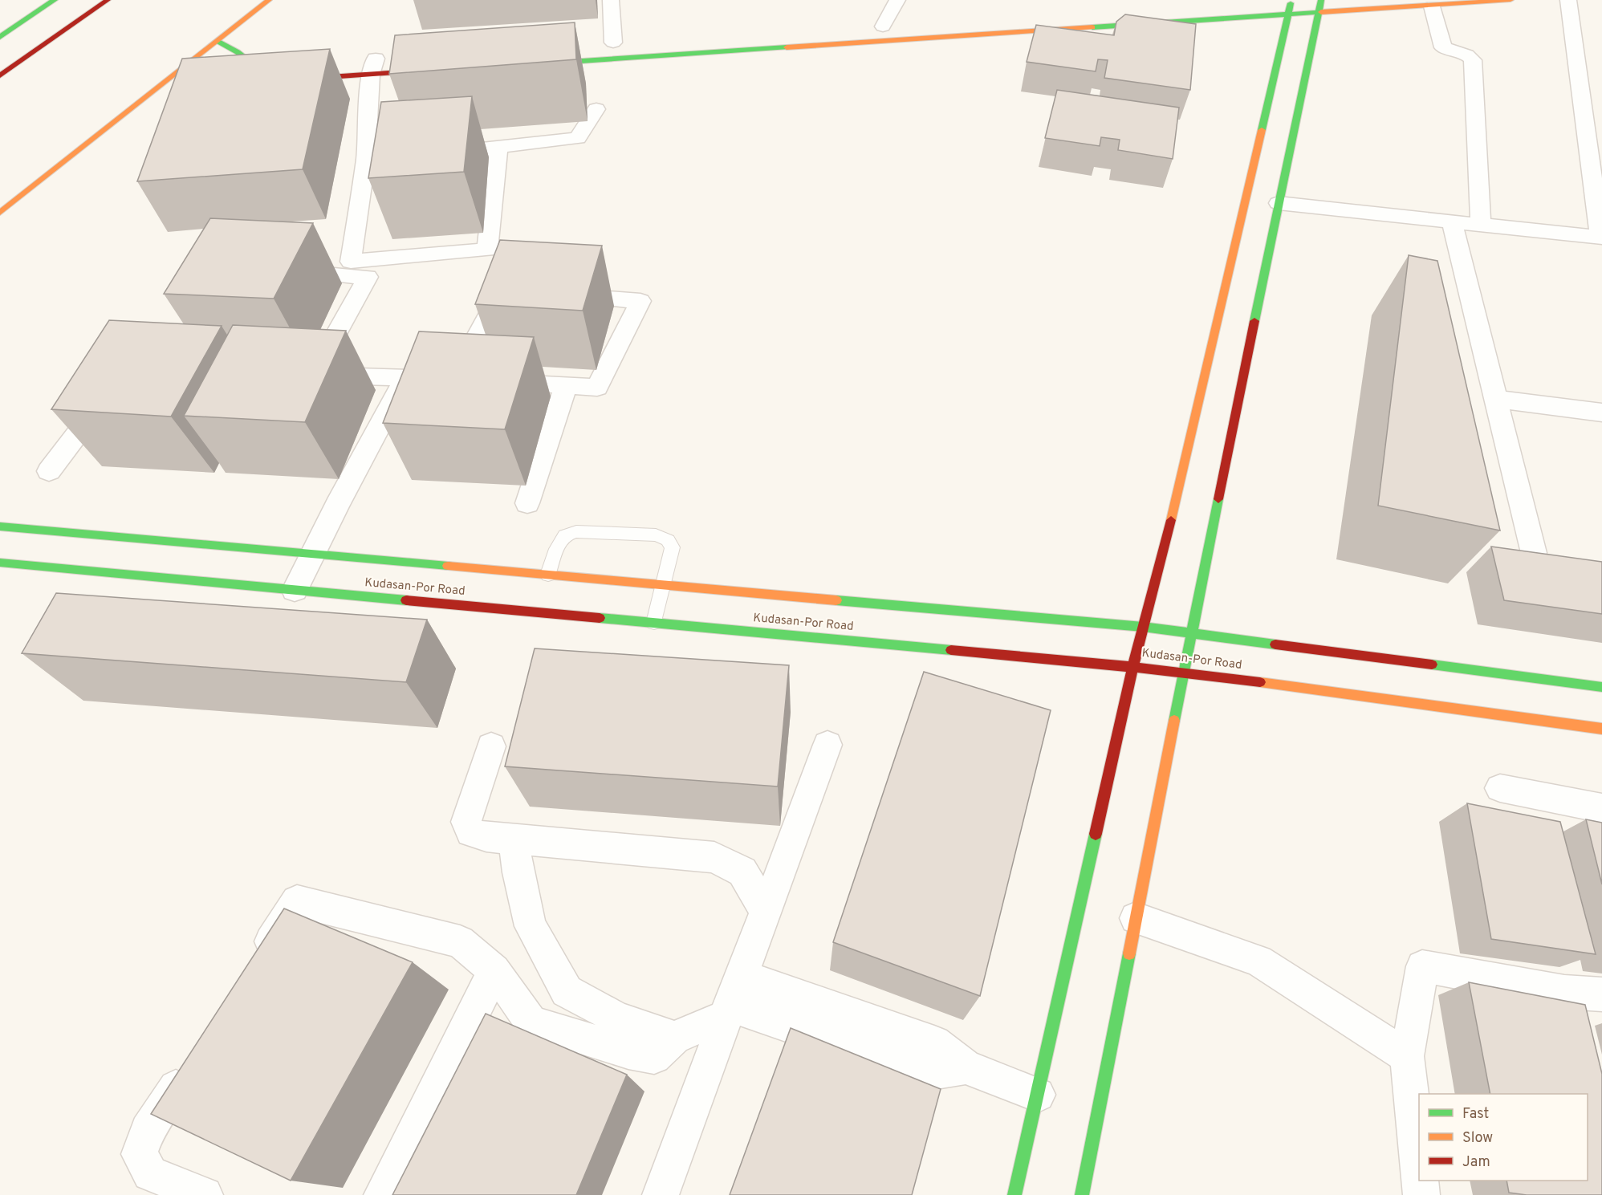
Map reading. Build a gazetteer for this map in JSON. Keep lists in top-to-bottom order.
{
  "streets": {
    "street": ["Kudasan-Por Road"]
  },
  "legend": ["Fast", "Slow", "Jam"]
}
